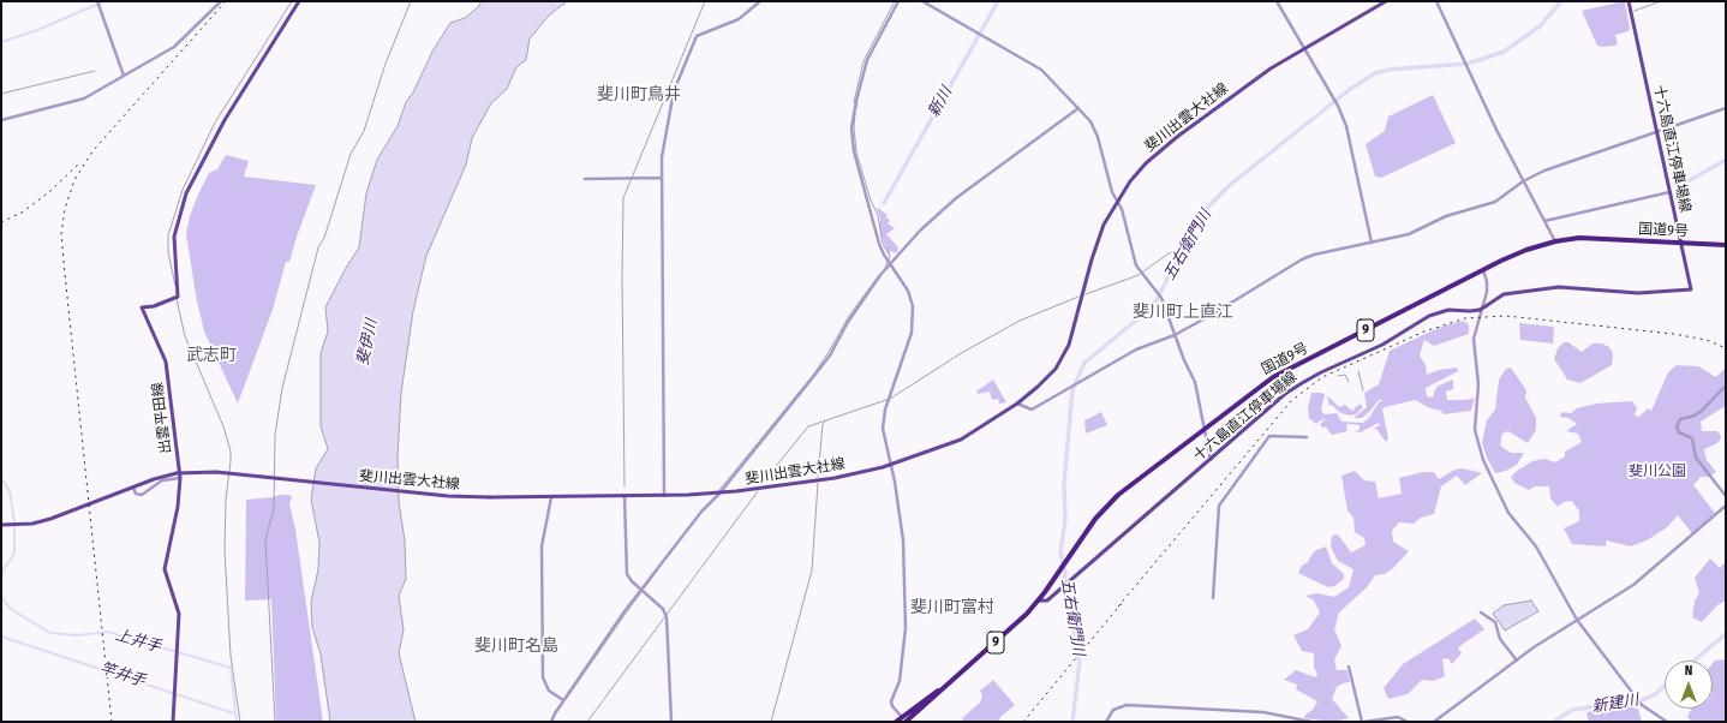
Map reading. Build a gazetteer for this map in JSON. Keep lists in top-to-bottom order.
{
  "streets": {
    "highway": ["国道9号", "9"],
    "main road": ["斐川出雲大社線", "十六島直江停車場線", "出雲平田線"]
  },
  "crossings": [
    ["十六島直江停車場線", "国道9号"]
  ],
  "districts": [
    "斐川町鳥井",
    "斐川町上直江",
    "武志町",
    "斐川町富村",
    "斐川町名島"
  ],
  "water": [
    "新川",
    "五右衛門川",
    "斐伊川",
    "上井手",
    "竿井手",
    "新建川"
  ],
  "parks": ["斐川公園"],
  "north": "top"
}
